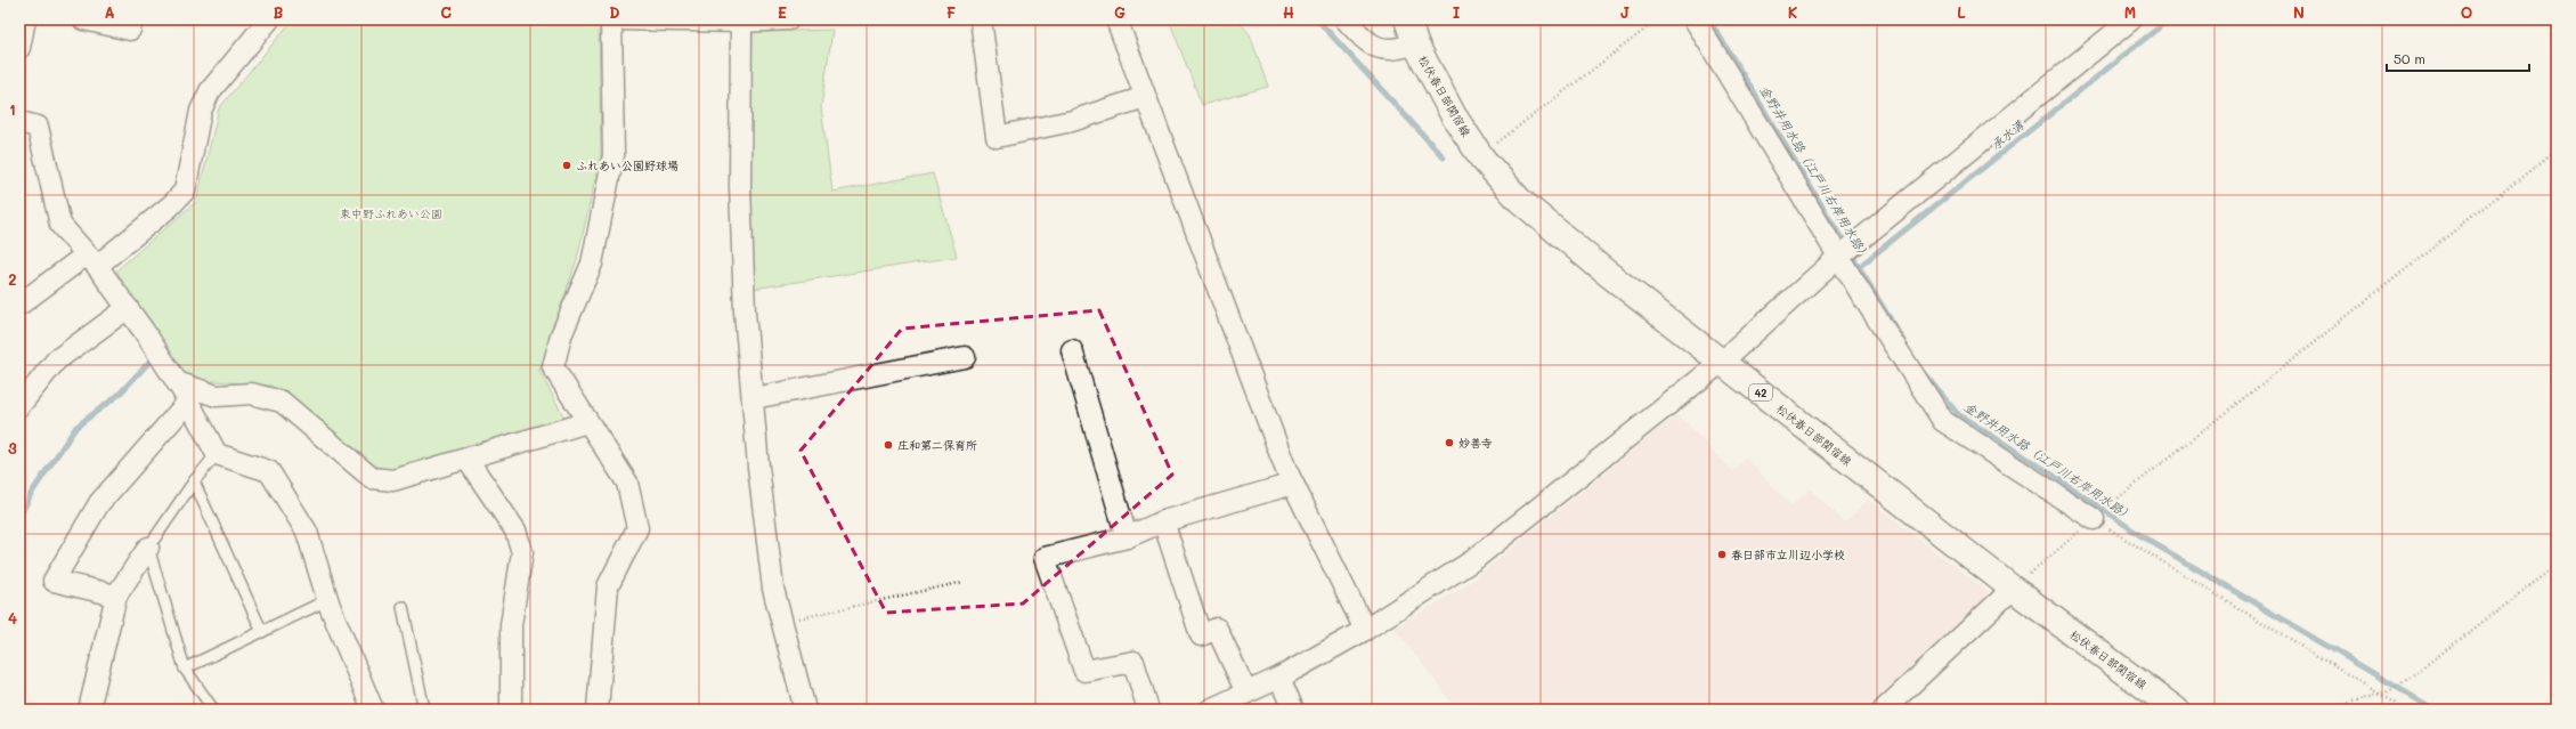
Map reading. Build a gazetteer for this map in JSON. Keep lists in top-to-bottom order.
{
  "streets": {
    "main road": ["松伏春日部関宿線", "42"]
  },
  "water": ["承水溝", "金野井用水路（江戸川右岸用水路）"],
  "parks": ["東中野ふれあい公園"],
  "places": [
    "ふれあい公園野球場",
    "妙善寺",
    "庄和第二保育所",
    "春日部市立川辺小学校"
  ],
  "scale_bar": "50 m",
  "grid": {
    "columns": [
      "A",
      "B",
      "C",
      "D",
      "E",
      "F",
      "G",
      "H",
      "I",
      "J",
      "K",
      "L",
      "M",
      "N",
      "O"
    ],
    "rows": [
      "1",
      "2",
      "3",
      "4"
    ]
  }
}
